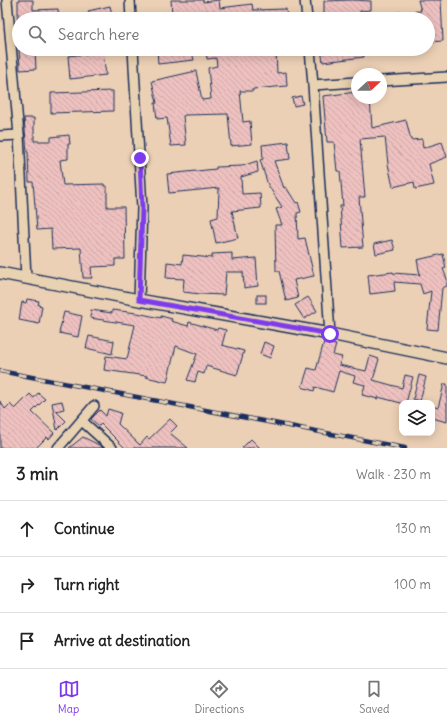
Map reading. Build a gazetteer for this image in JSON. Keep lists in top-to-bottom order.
{
  "north": "right",
  "page": {
    "search": "Search here",
    "heading": ["3 min", "Walk · 230 m"],
    "list": [
      ["Continue", "130 m"],
      ["Turn right", "100 m"],
      "Arrive at destination"
    ],
    "nav": ["Map", "Directions", "Saved"]
  }
}
